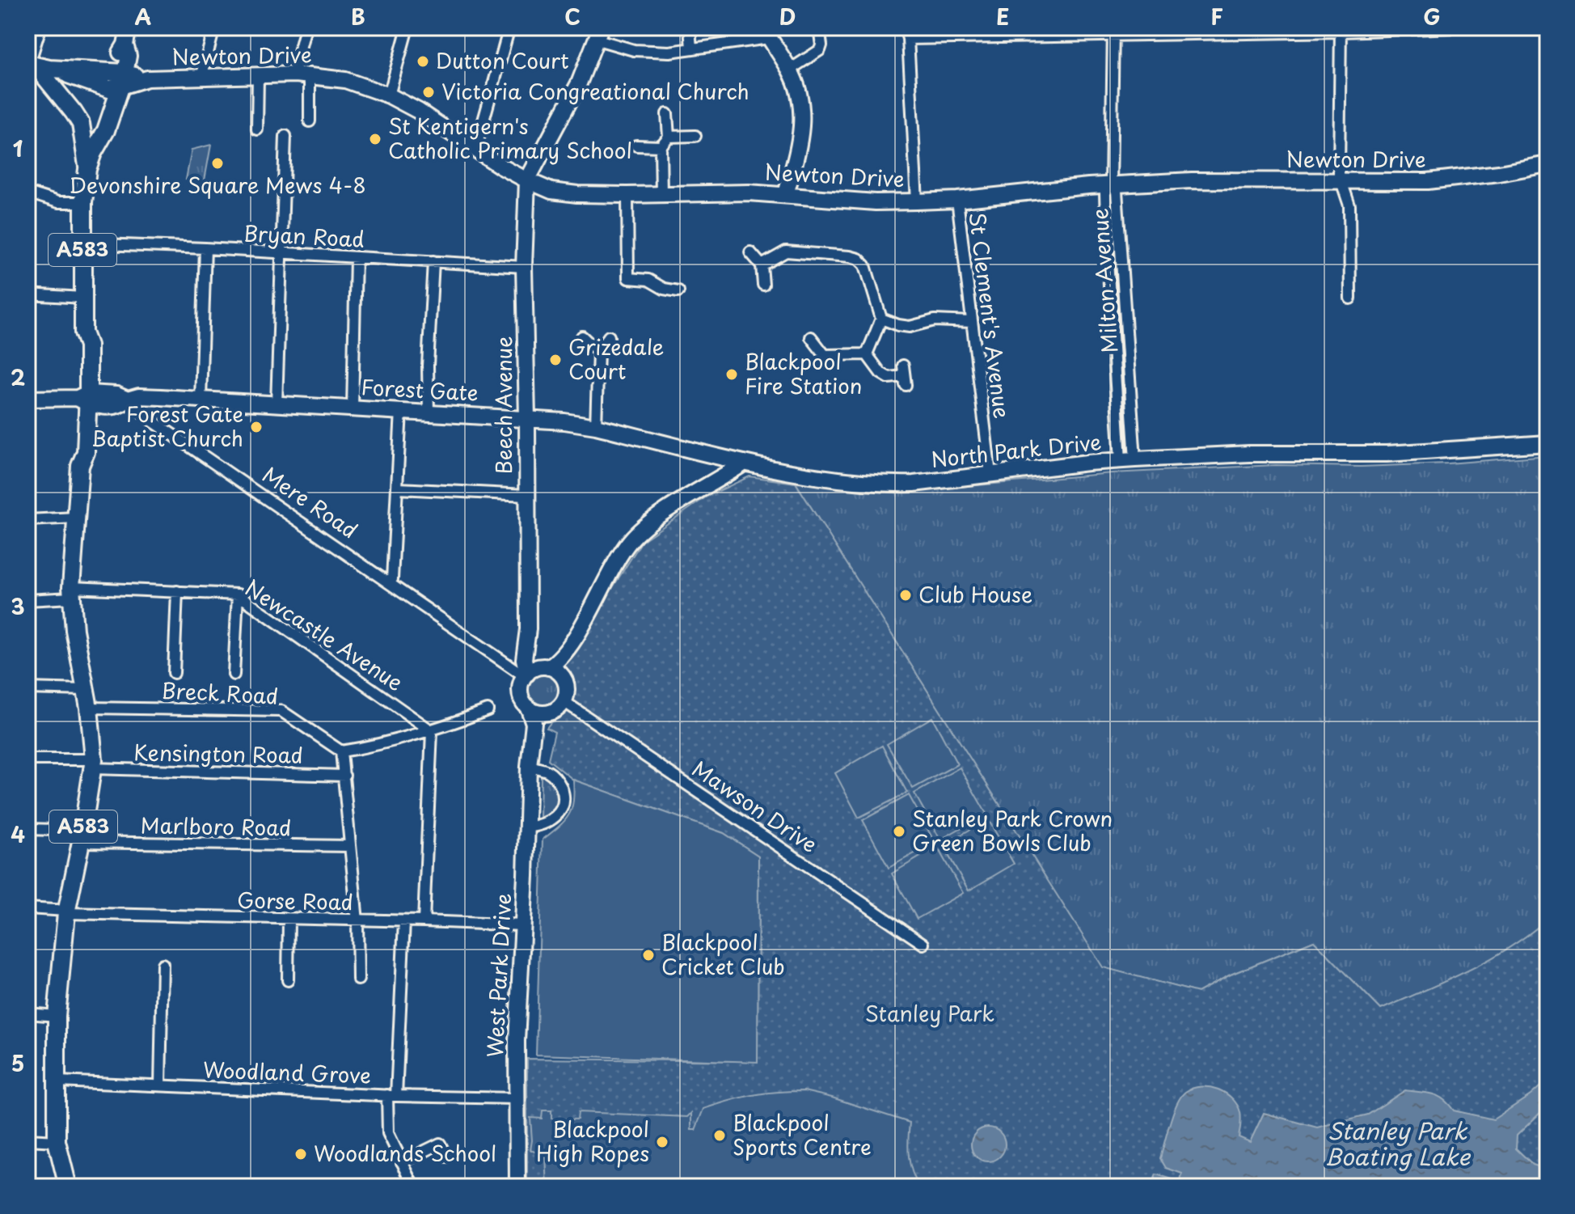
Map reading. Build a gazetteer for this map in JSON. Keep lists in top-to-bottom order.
{
  "streets": {
    "main road": ["A583"],
    "street": [
      "Newton Drive",
      "Bryan Road",
      "Milton Avenue",
      "St Clement's Avenue",
      "Forest Gate",
      "Beech Avenue",
      "North Park Drive",
      "Mere Road",
      "Newcastle Avenue",
      "Breck Road",
      "Kensington Road",
      "Mawson Drive",
      "Marlboro Road",
      "Gorse Road",
      "West Park Drive",
      "Woodland Grove"
    ]
  },
  "crossings": [
    ["Newton Drive", "A583"],
    ["Newton Drive", "Milton Avenue"],
    ["Newton Drive", "St Clement's Avenue"],
    ["Newton Drive", "Beech Avenue"],
    ["Bryan Road", "A583"],
    ["Bryan Road", "Beech Avenue"],
    ["A583", "Newcastle Avenue"],
    ["A583", "Breck Road"],
    ["A583", "Kensington Road"],
    ["A583", "Marlboro Road"],
    ["A583", "Gorse Road"],
    ["A583", "Woodland Grove"],
    ["Milton Avenue", "North Park Drive"],
    ["St Clement's Avenue", "North Park Drive"],
    ["Forest Gate", "Beech Avenue"],
    ["Forest Gate", "North Park Drive"],
    ["Forest Gate", "Mere Road"],
    ["Beech Avenue", "Mere Road"],
    ["Beech Avenue", "Mawson Drive"],
    ["Beech Avenue", "West Park Drive"],
    ["Mere Road", "Mawson Drive"],
    ["Mere Road", "West Park Drive"],
    ["Mawson Drive", "West Park Drive"],
    ["Gorse Road", "West Park Drive"],
    ["West Park Drive", "Woodland Grove"]
  ],
  "water": ["Stanley Park Boating Lake"],
  "parks": ["Stanley Park"],
  "places": [
    "Dutton Court",
    "Victoria Congreational Church",
    "St Kentigern's Catholic Primary School",
    "Devonshire Square Mews 4-8",
    "Grizedale Court",
    "Blackpool Fire Station",
    "Forest Gate Baptist Church",
    "Club House",
    "Stanley Park Crown Green Bowls Club",
    "Blackpool Cricket Club",
    "Blackpool Sports Centre",
    "Blackpool High Ropes",
    "Woodlands School"
  ],
  "grid": {
    "columns": [
      "A",
      "B",
      "C",
      "D",
      "E",
      "F",
      "G"
    ],
    "rows": [
      "1",
      "2",
      "3",
      "4",
      "5"
    ]
  }
}
